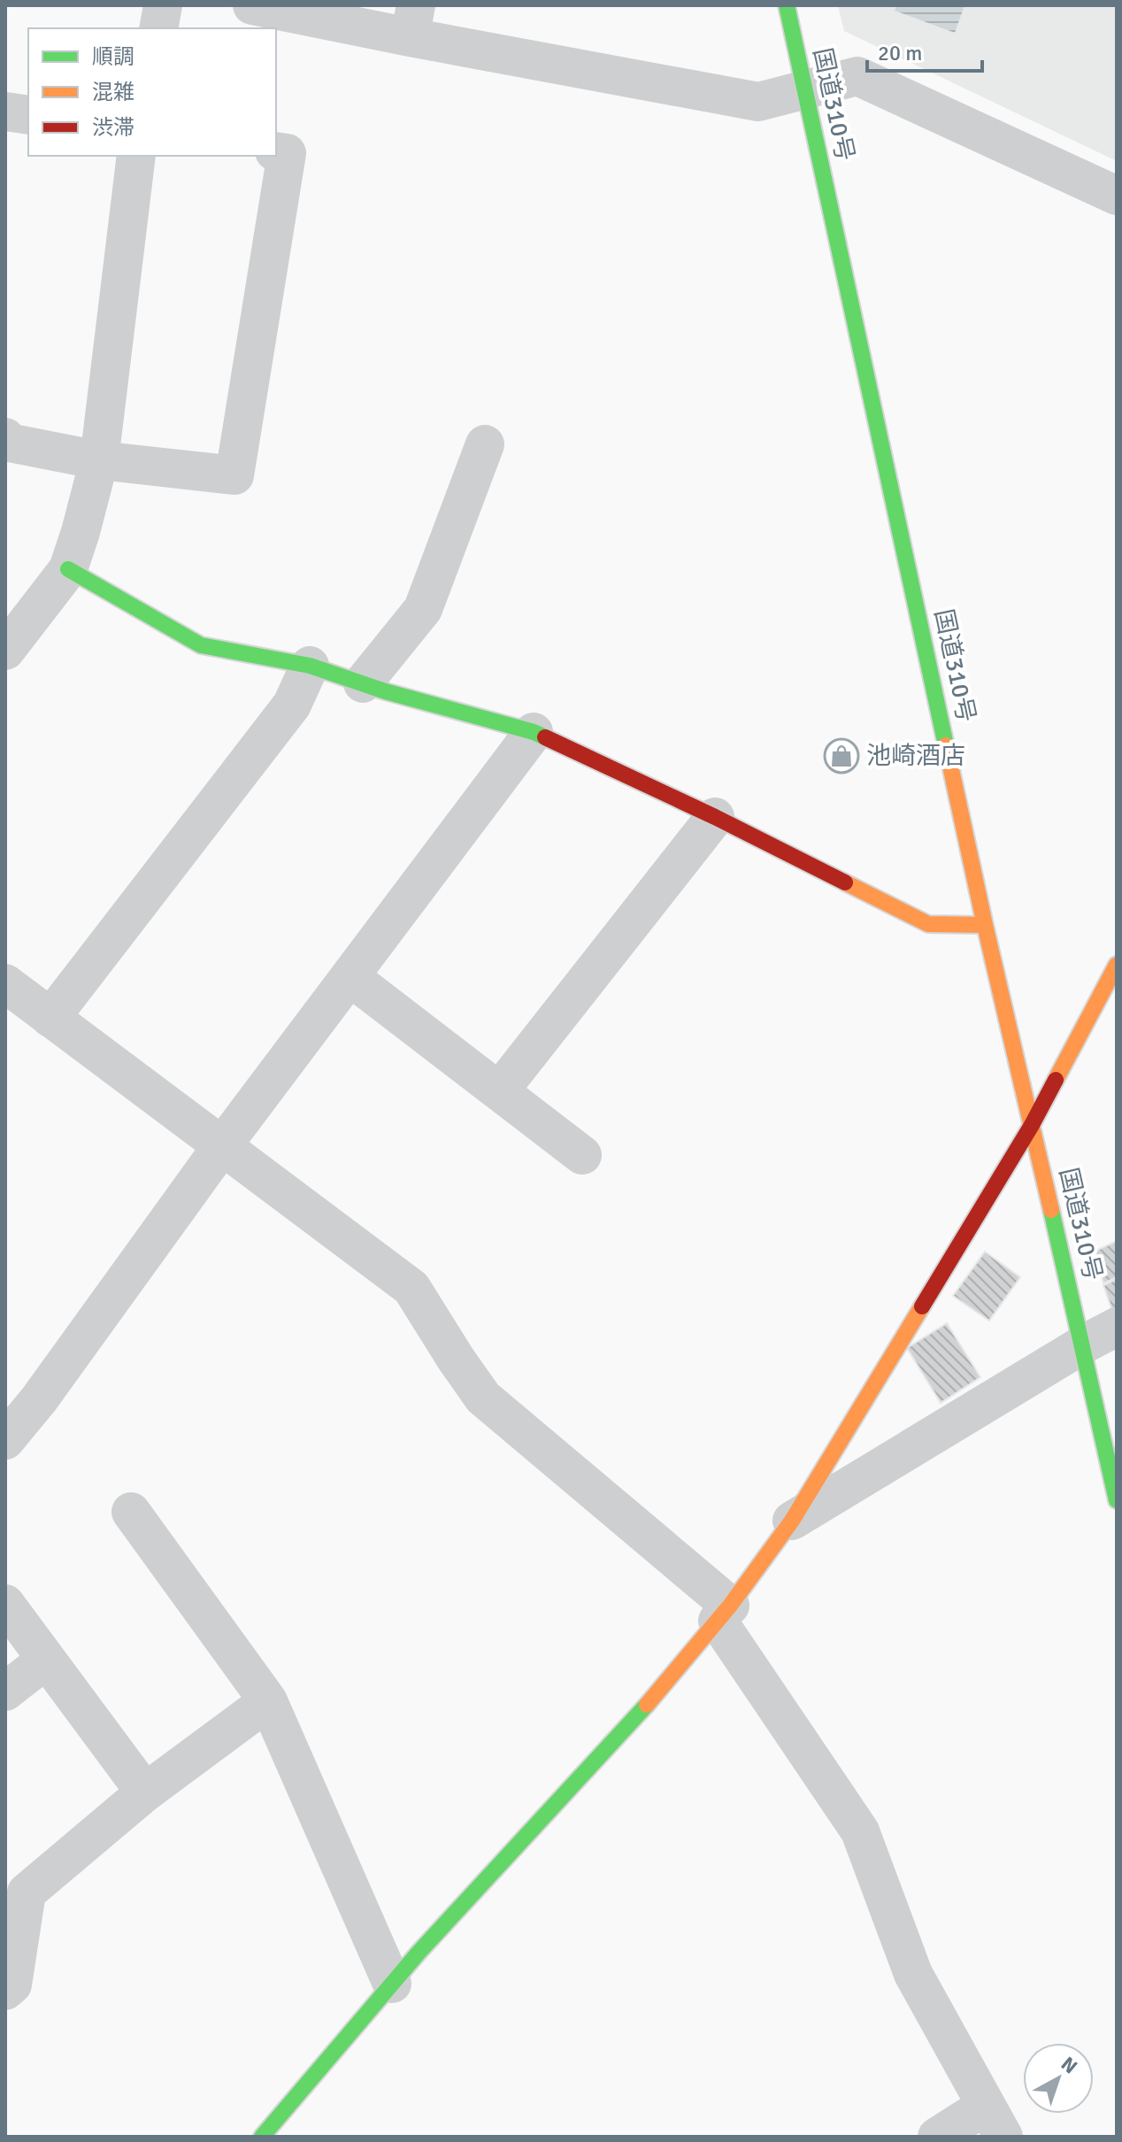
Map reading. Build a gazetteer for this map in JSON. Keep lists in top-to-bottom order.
{
  "streets": {
    "main road": ["国道310号"]
  },
  "places": {
    "shop": ["池崎酒店"]
  },
  "legend": ["順調", "混雑", "渋滞"],
  "scale_bar": "20 m",
  "north": "top right"
}
